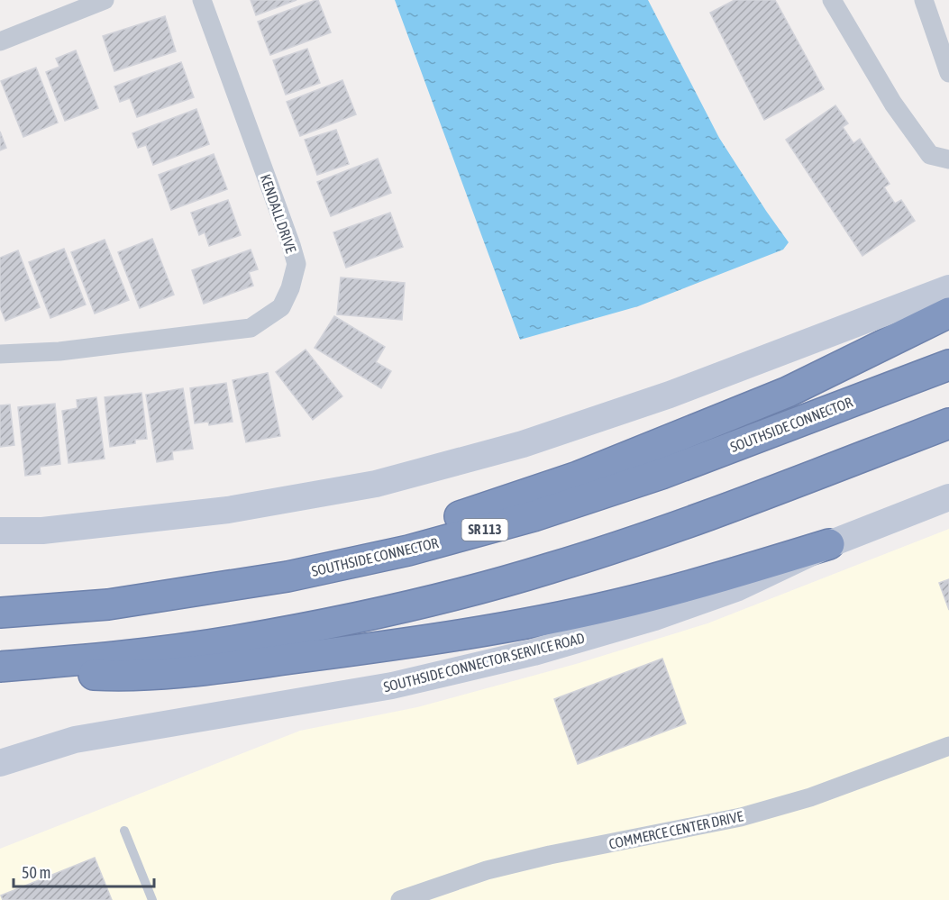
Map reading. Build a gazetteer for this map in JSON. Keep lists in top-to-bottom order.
{
  "streets": {
    "highway": ["SOUTHSIDE CONNECTOR", "SR 113"],
    "street": ["KENDALL DRIVE", "SOUTHSIDE CONNECTOR SERVICE ROAD", "COMMERCE CENTER DRIVE"]
  },
  "scale_bar": "50 m"
}
